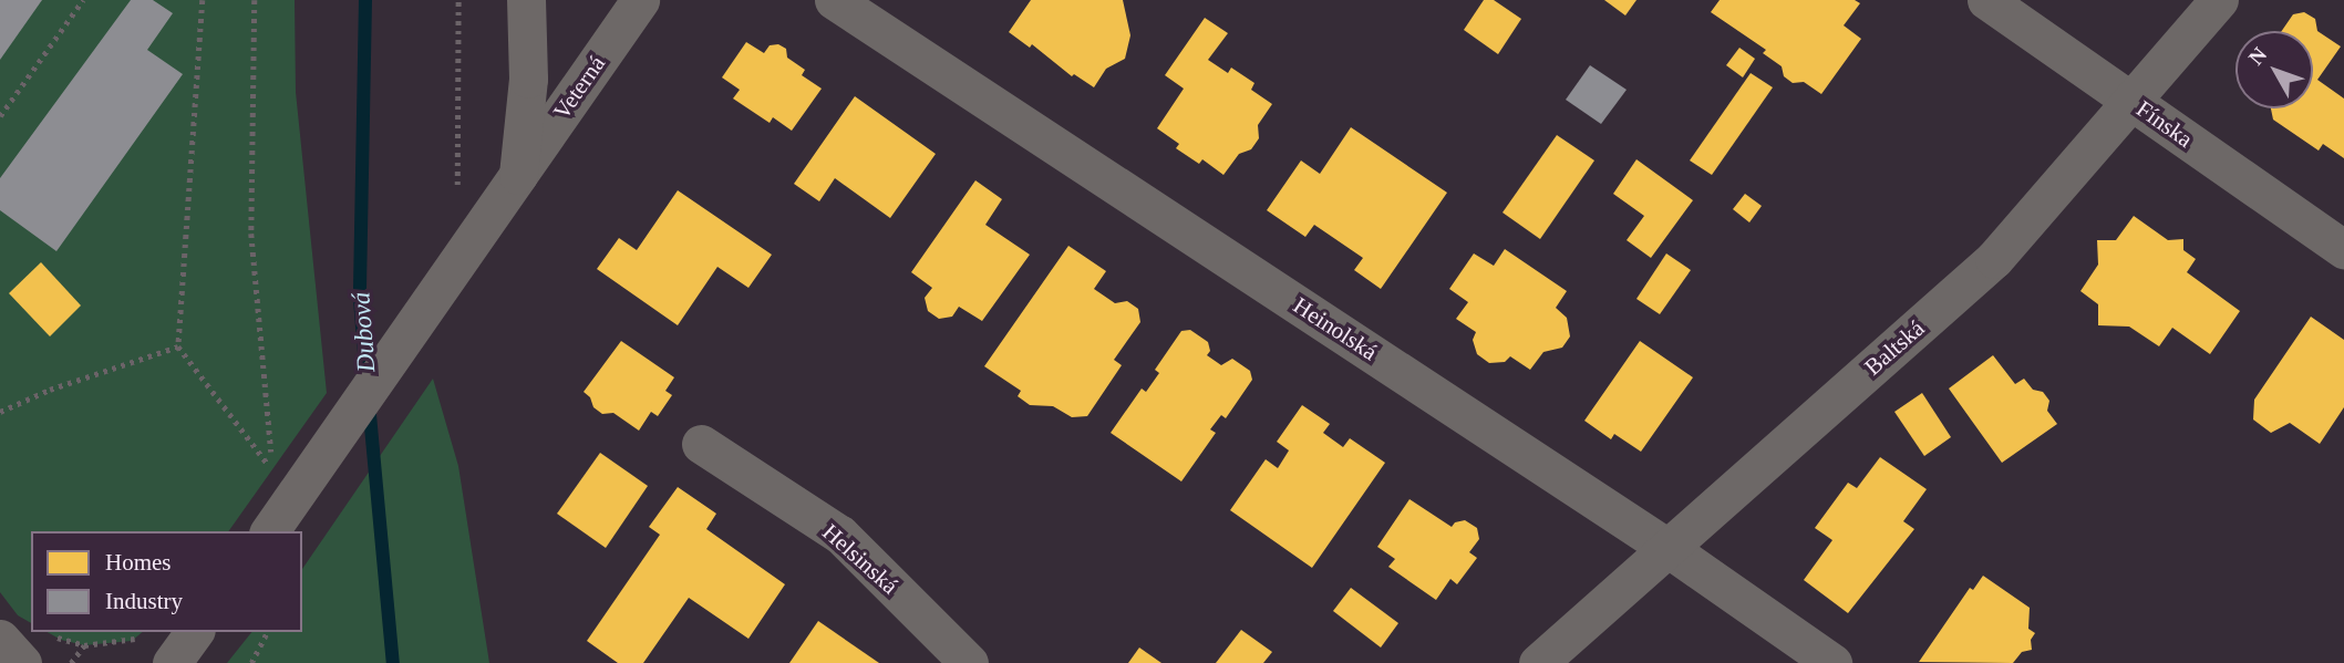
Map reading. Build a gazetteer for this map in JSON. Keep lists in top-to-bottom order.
{
  "streets": {
    "street": [
      "Veterná",
      "Fínska",
      "Heinolská",
      "Baltská",
      "Helsinská"
    ]
  },
  "crossings": [
    ["Fínska", "Baltská"],
    ["Heinolská", "Baltská"]
  ],
  "water": ["Dubová"],
  "legend": ["Homes", "Industry"],
  "north": "top left"
}
